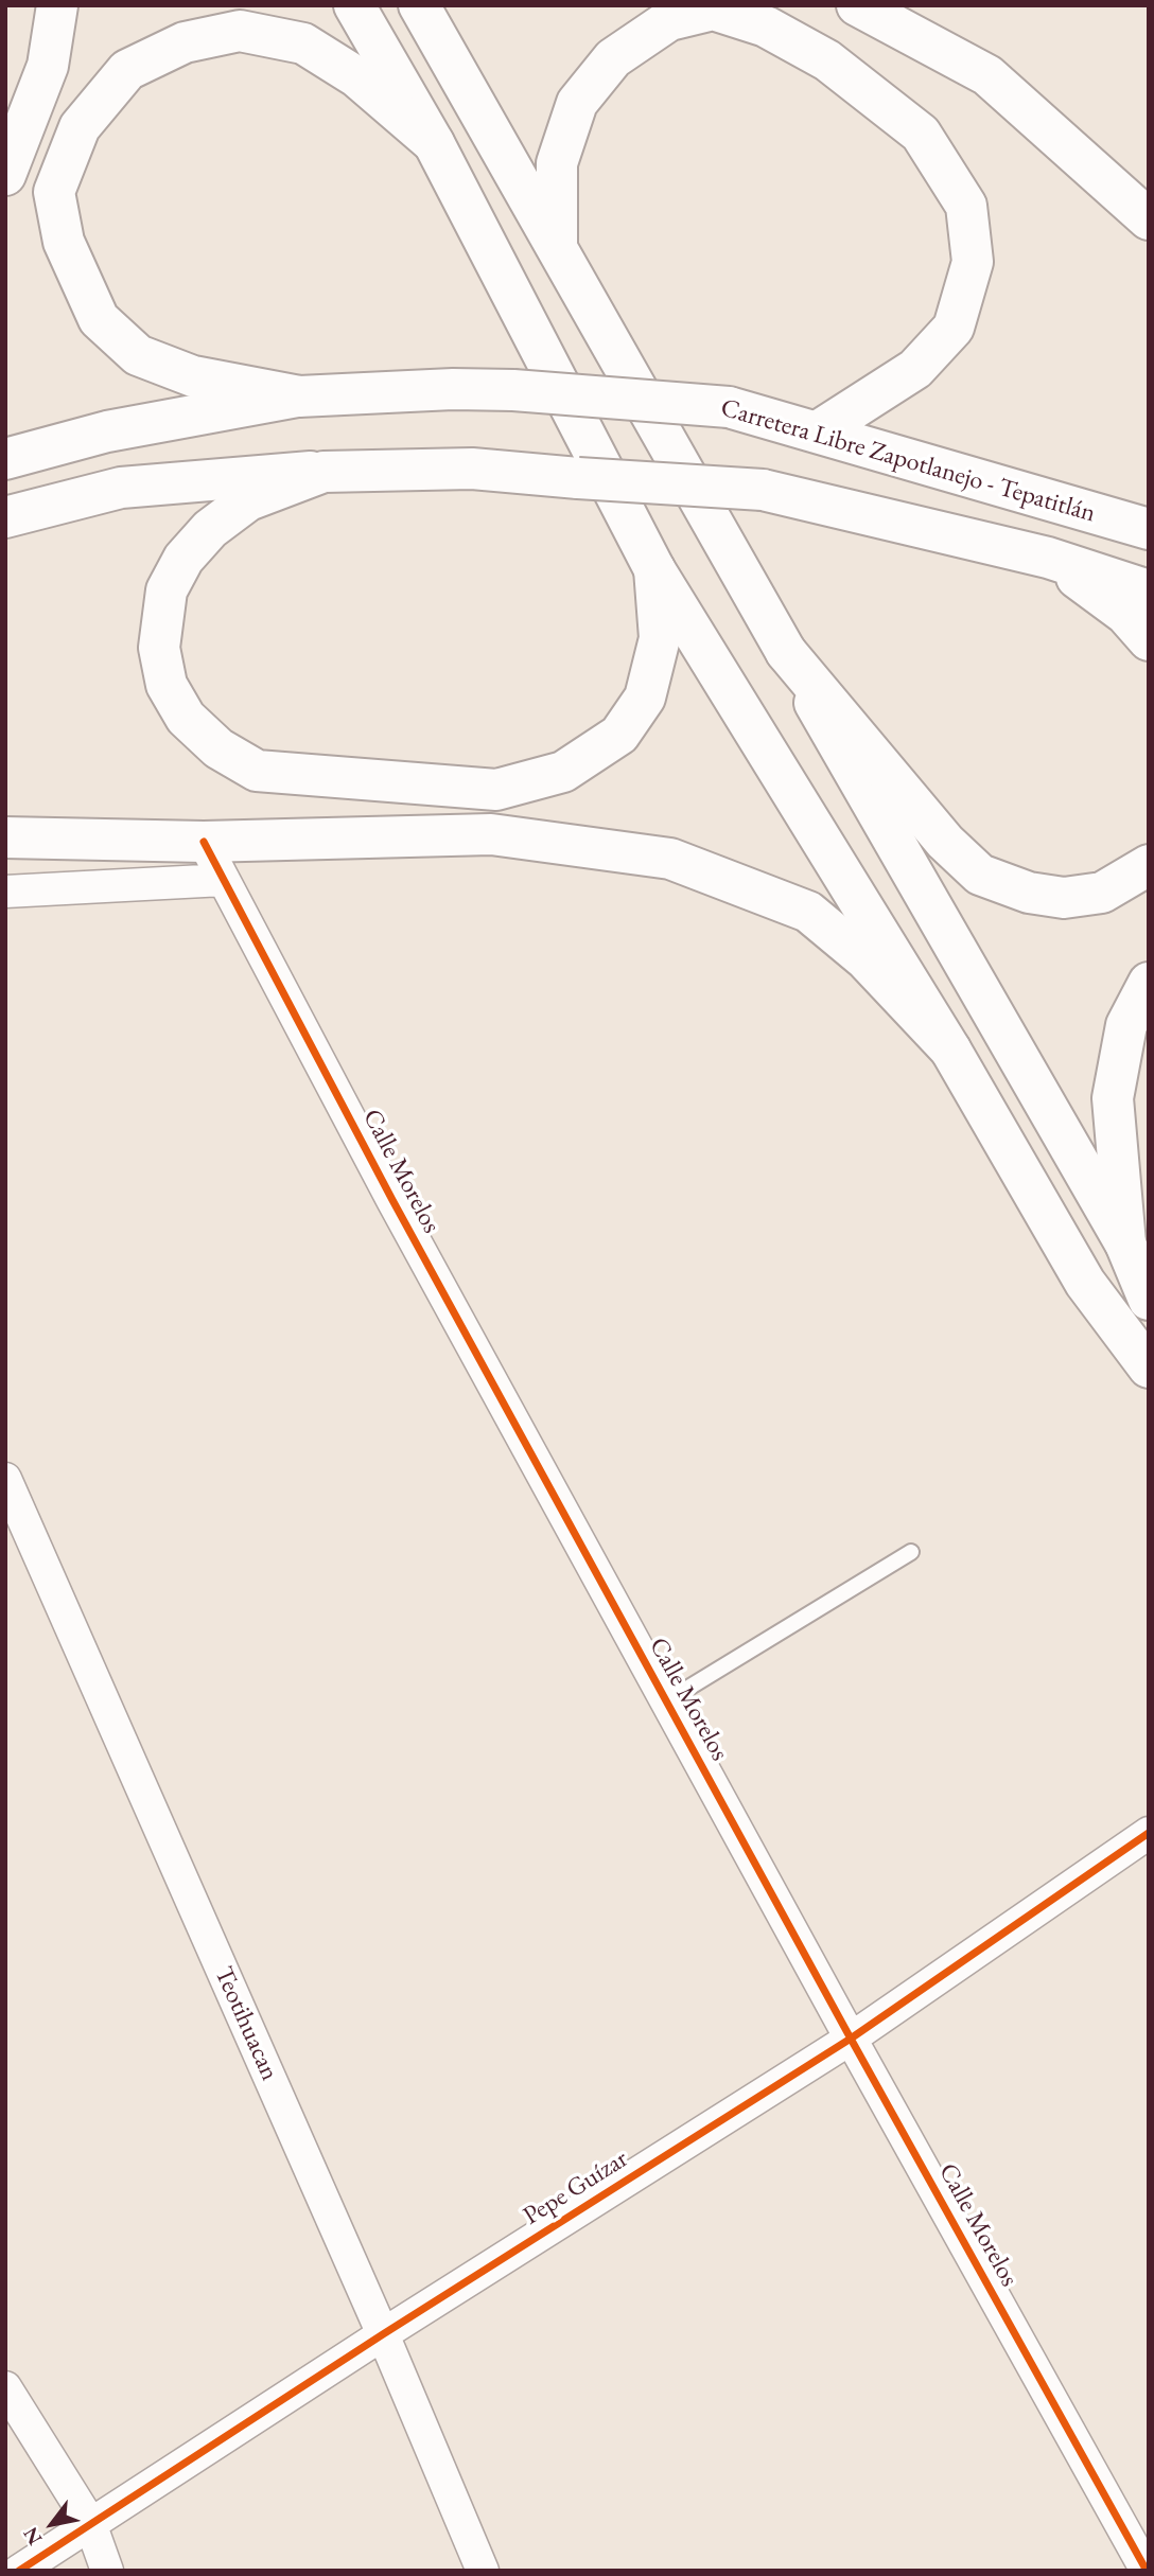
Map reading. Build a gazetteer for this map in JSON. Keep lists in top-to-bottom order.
{
  "streets": {
    "main road": ["Carretera Libre Zapotlanejo - Tepatitlán"],
    "street": ["Calle Morelos", "Teotihuacan", "Pepe Guízar"]
  },
  "crossings": [
    ["Calle Morelos", "Pepe Guízar"],
    ["Teotihuacan", "Pepe Guízar"]
  ],
  "north": "bottom left"
}
